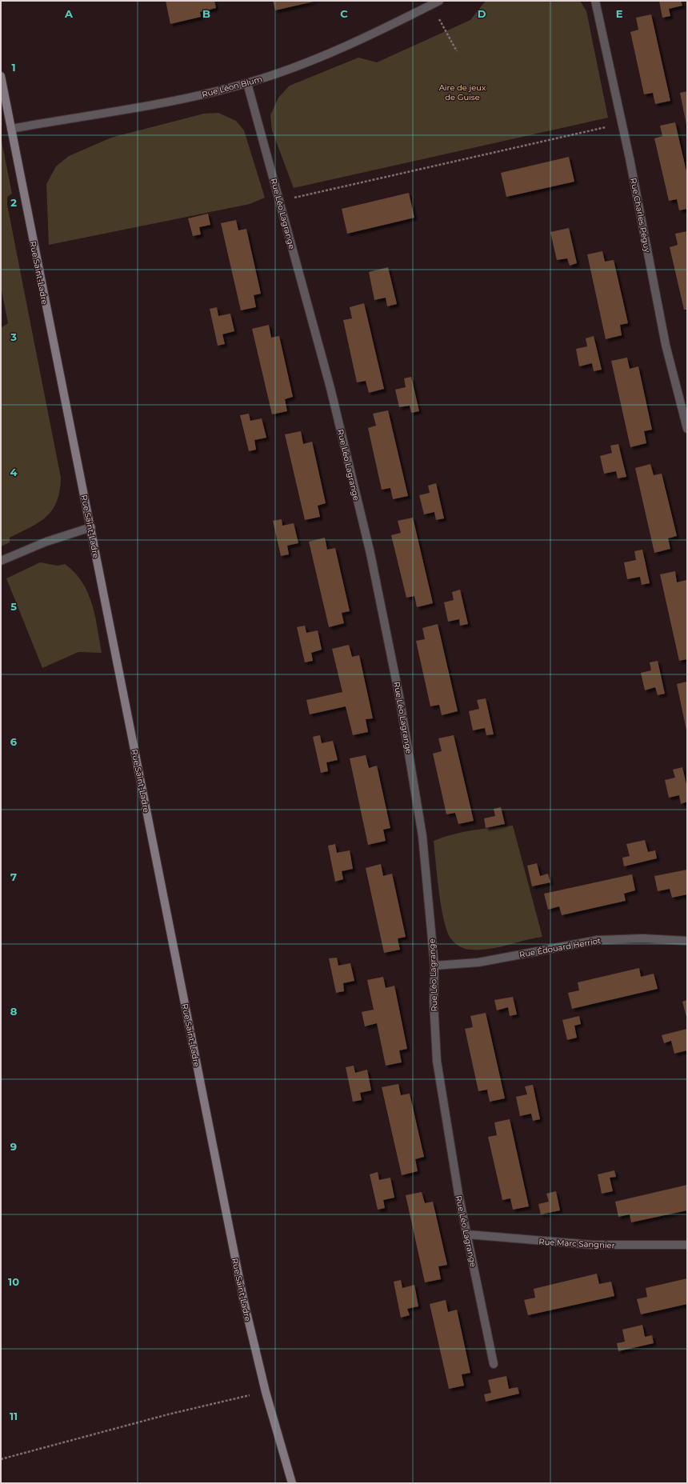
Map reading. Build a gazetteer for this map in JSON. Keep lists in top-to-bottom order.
{
  "streets": {
    "street": [
      "Rue Léon Blum",
      "Rue Léo Lagrange",
      "Rue Charles Péguy",
      "Rue Saint-Ladre",
      "Rue Édouard Herriot",
      "Rue Marc Sangnier"
    ]
  },
  "crossings": [
    ["Rue Léon Blum", "Rue Léo Lagrange"],
    ["Rue Léon Blum", "Rue Saint-Ladre"],
    ["Rue Léo Lagrange", "Rue Édouard Herriot"],
    ["Rue Léo Lagrange", "Rue Marc Sangnier"]
  ],
  "parks": ["Aire de jeux de Guise"],
  "grid": {
    "columns": [
      "A",
      "B",
      "C",
      "D",
      "E"
    ],
    "rows": [
      "1",
      "2",
      "3",
      "4",
      "5",
      "6",
      "7",
      "8",
      "9",
      "10",
      "11"
    ]
  }
}
